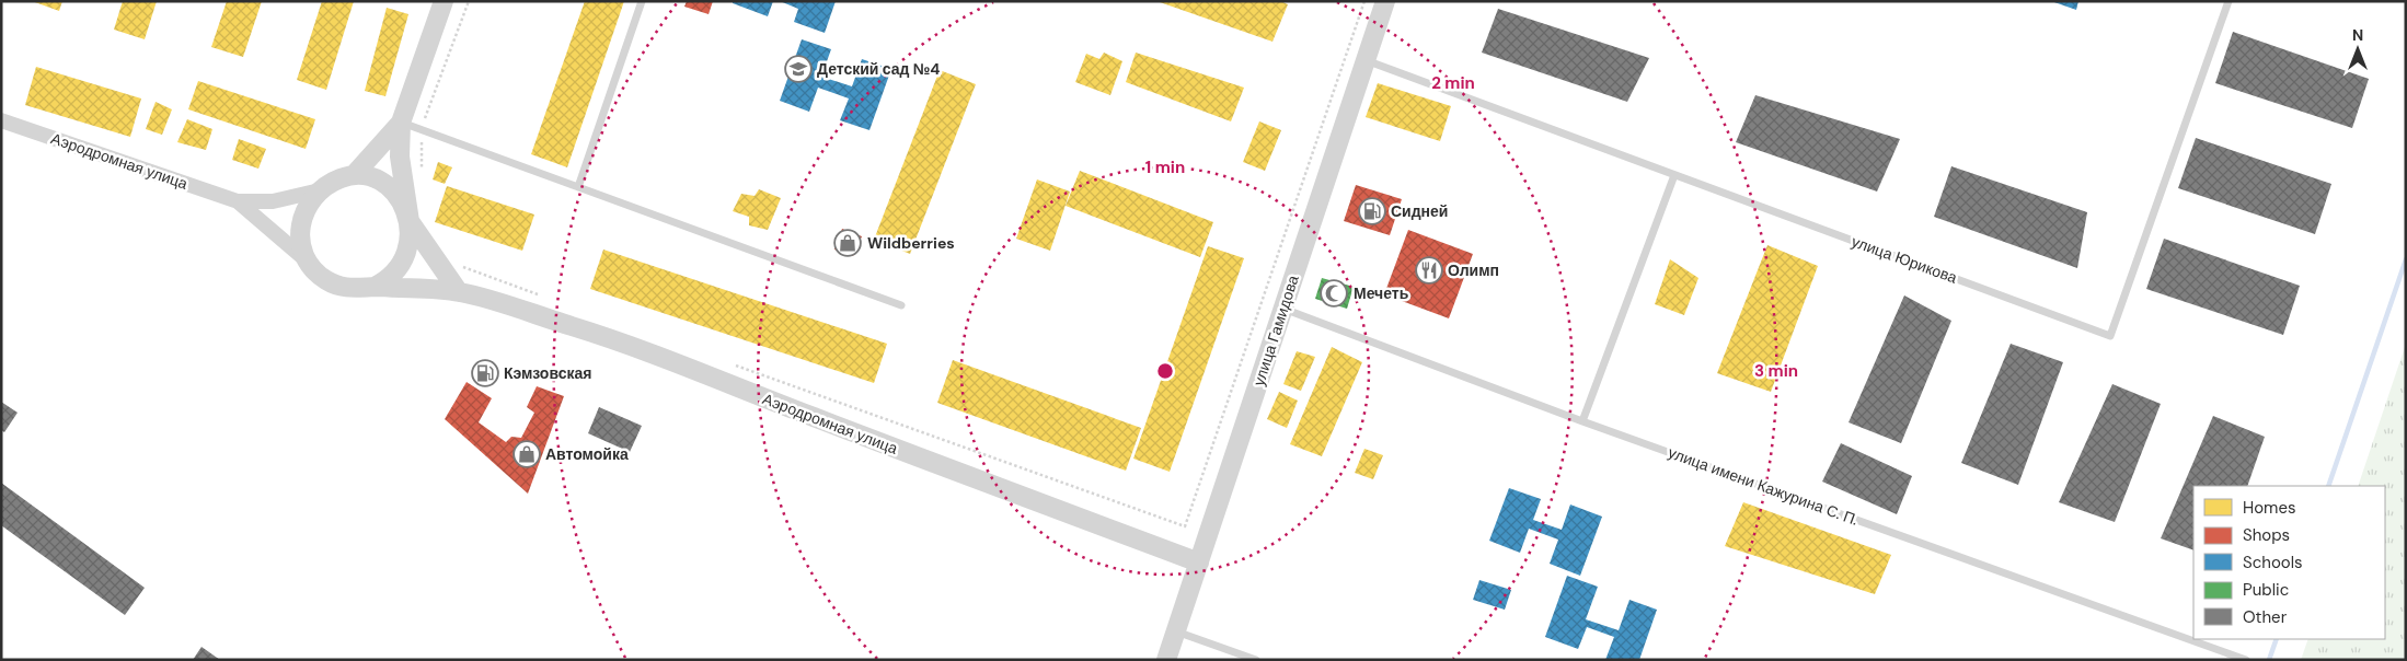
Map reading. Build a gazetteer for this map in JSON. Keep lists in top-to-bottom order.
{
  "streets": {
    "street": ["Аэродромная улица", "улица Гамидова"],
    "lane": ["улица Юрикова", "улица имени Кажурина С. П."]
  },
  "crossings": [
    ["Аэродромная улица", "улица Гамидова"],
    ["улица Юрикова", "улица Гамидова"],
    ["улица Гамидова", "улица имени Кажурина С. П."]
  ],
  "places": {
    "school or university": ["Детский сад №4"],
    "fuel station": ["Сидней", "Кэмзовская"],
    "shop": ["Wildberries", "Автомойка"],
    "restaurant": ["Олимп"],
    "mosque": ["Мечеть"]
  },
  "legend": [
    "Homes",
    "Shops",
    "Schools",
    "Public",
    "Other"
  ],
  "north": "top",
  "rings": ["2 min", "1 min", "3 min"]
}
